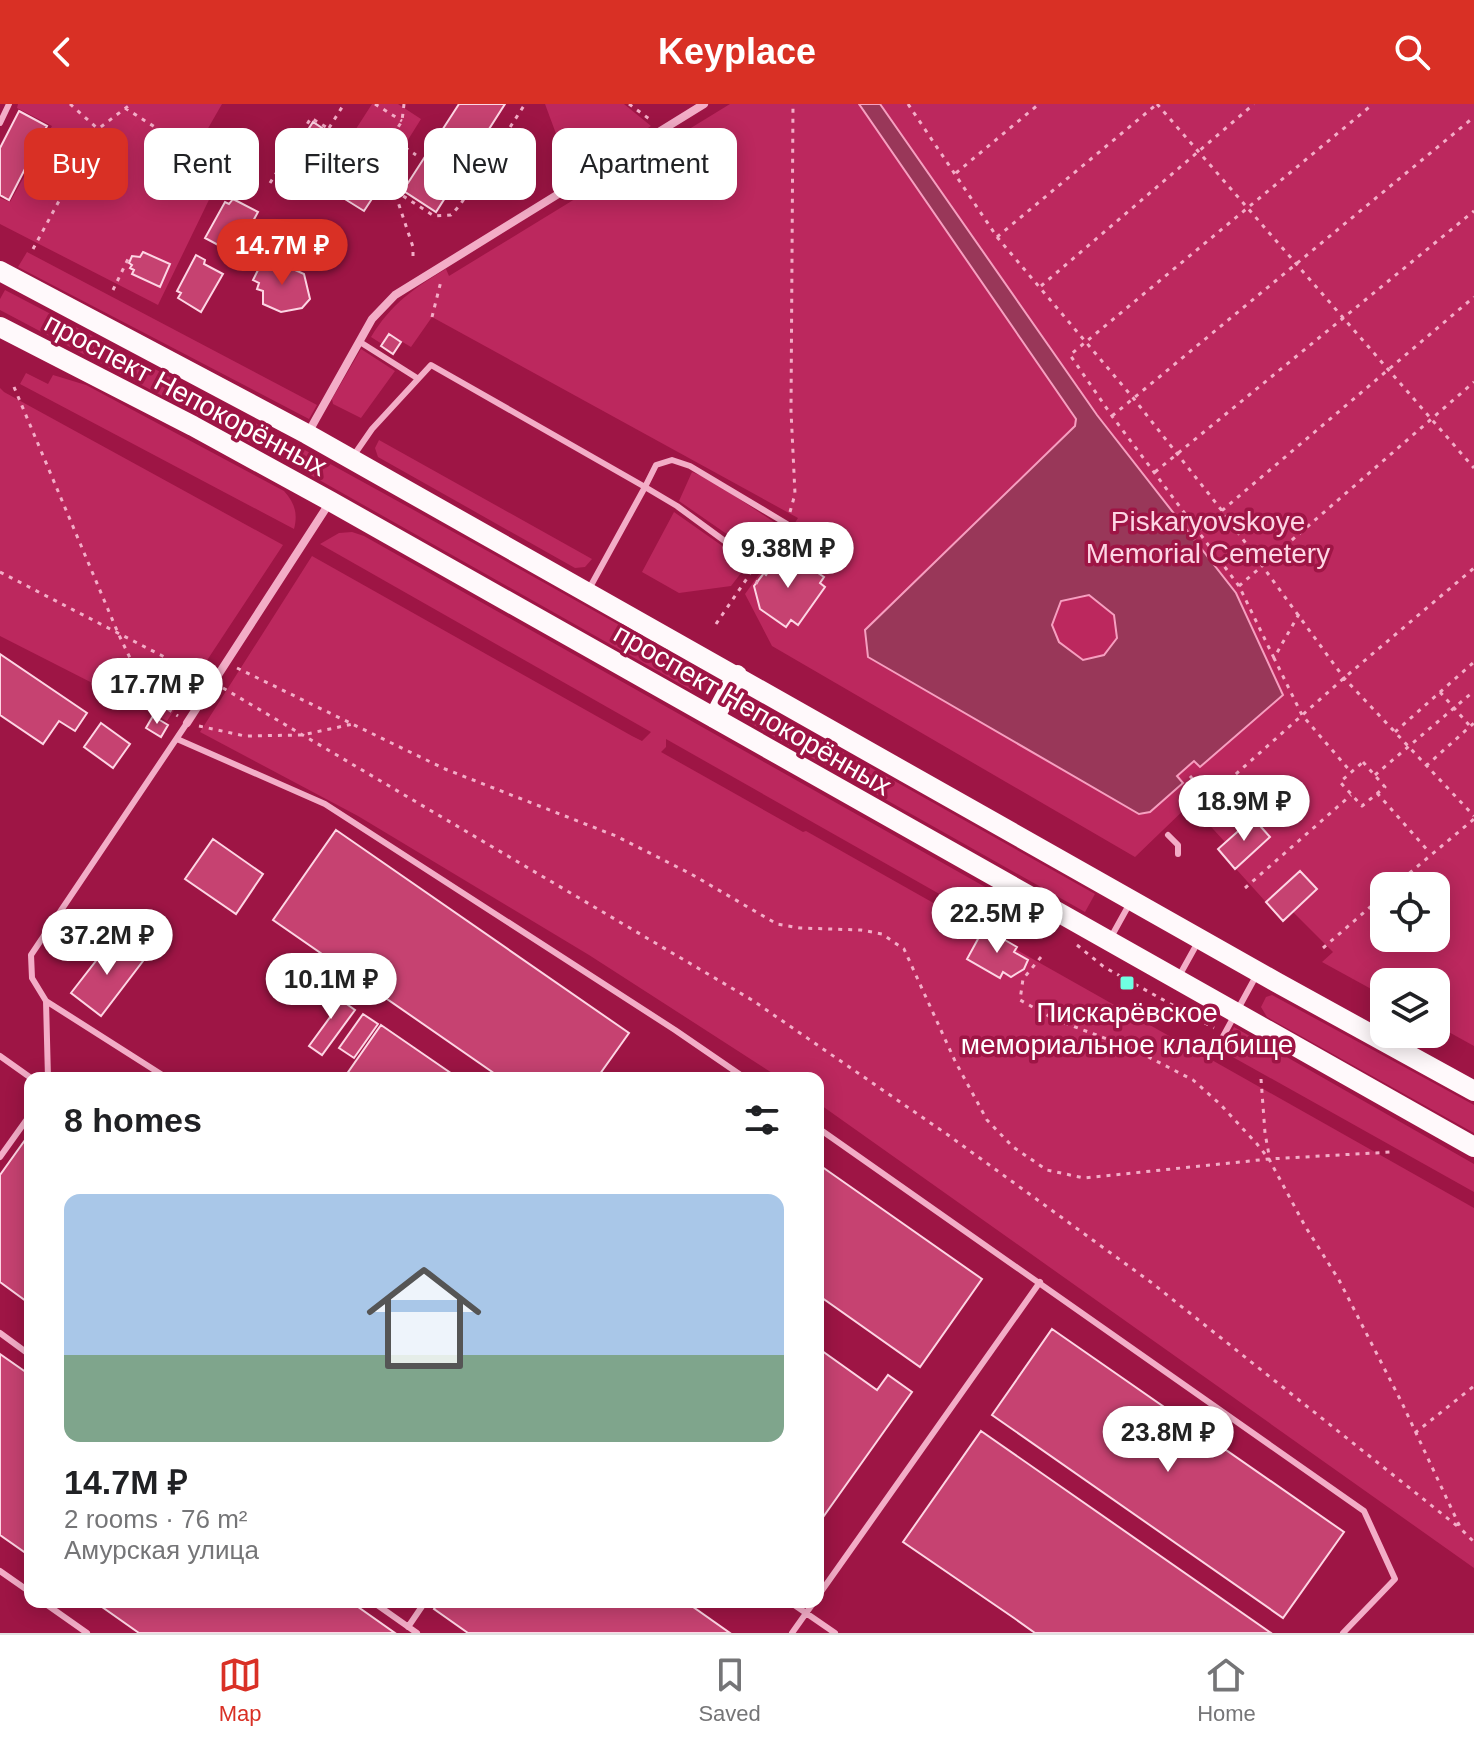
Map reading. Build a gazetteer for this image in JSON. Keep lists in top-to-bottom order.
{
  "streets": {
    "main road": ["проспект Непокорённых"]
  },
  "parks": ["Piskaryovskoye Memorial Cemetery"],
  "places": {
    "transit": ["Пискарёвское мемориальное кладбище"]
  },
  "page": {
    "header": "Keyplace",
    "chip": [
      "Buy",
      "Rent",
      "Filters",
      "New",
      "Apartment"
    ],
    "price": [
      "14.7M ₽",
      "9.38M ₽",
      "17.7M ₽",
      "18.9M ₽",
      "22.5M ₽",
      "37.2M ₽",
      "10.1M ₽",
      "23.8M ₽"
    ],
    "heading": "8 homes",
    "list": [
      {
        "name": "14.7M ₽",
        "note": "2 rooms · 76 m² · Амурская улица"
      }
    ],
    "tabs": ["Map", "Saved", "Home"]
  }
}
